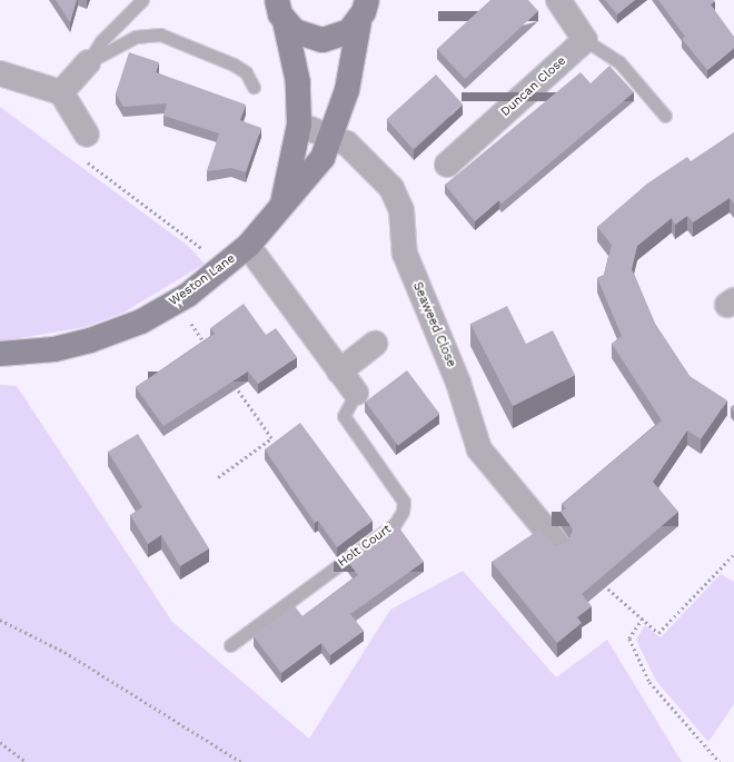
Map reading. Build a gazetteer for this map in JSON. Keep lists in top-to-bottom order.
{
  "streets": {
    "street": [
      "Duncan Close",
      "Weston Lane",
      "Seaweed Close",
      "Holt Court"
    ]
  },
  "crossings": [
    ["Weston Lane", "Seaweed Close"],
    ["Weston Lane", "Holt Court"]
  ]
}
